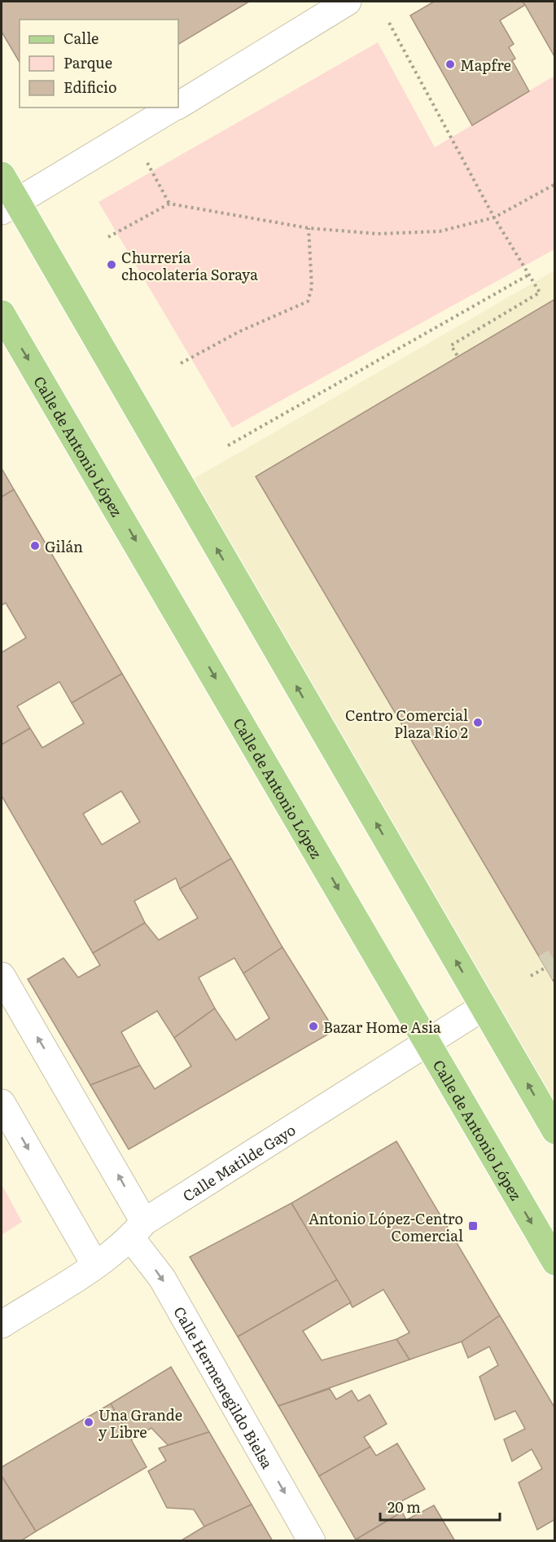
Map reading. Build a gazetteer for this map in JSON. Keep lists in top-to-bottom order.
{
  "streets": {
    "main road": ["Calle de Antonio López"],
    "street": ["Calle Matilde Gayo", "Calle Hermenegildo Bielsa"]
  },
  "crossings": [
    ["Calle de Antonio López", "Calle Matilde Gayo"],
    ["Calle Matilde Gayo", "Calle Hermenegildo Bielsa"]
  ],
  "places": {
    "other": [
      "Mapfre",
      "Churrería chocolatería Soraya",
      "Gilán",
      "Centro Comercial Plaza Río 2",
      "Bazar Home Asia",
      "Una Grande y Libre"
    ],
    "transit": ["Antonio López-Centro Comercial"]
  },
  "legend": ["Calle", "Parque", "Edificio"],
  "scale_bar": "20 m"
}
